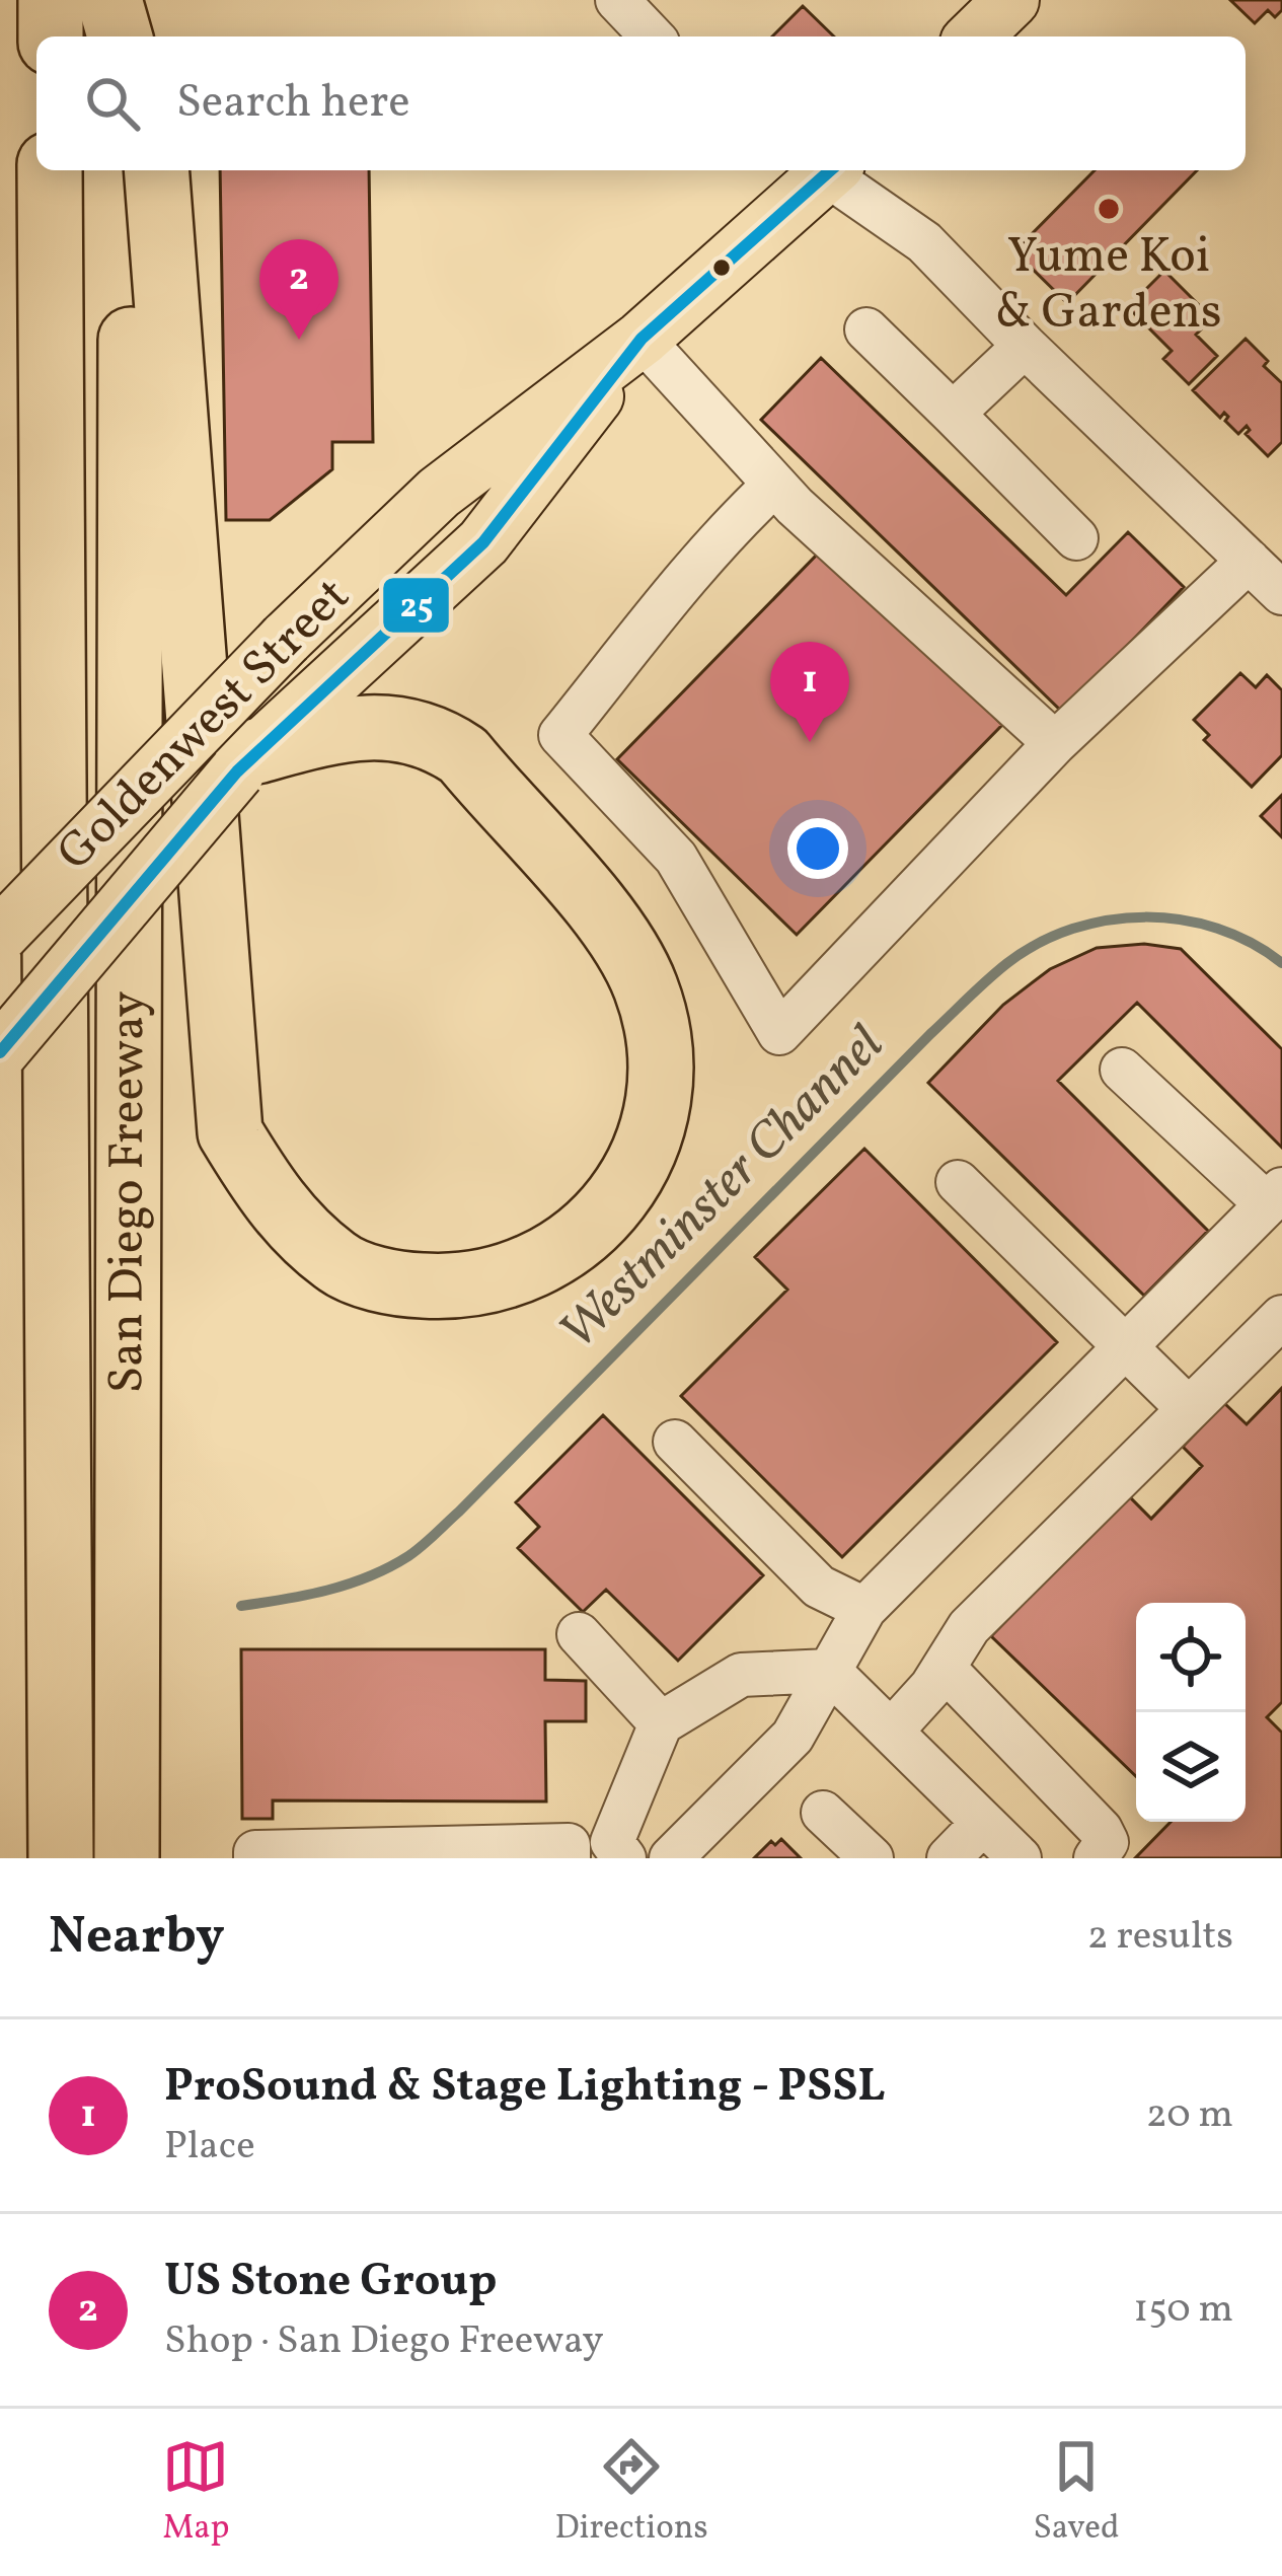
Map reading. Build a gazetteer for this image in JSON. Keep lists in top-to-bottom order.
{
  "streets": {
    "highway": ["San Diego Freeway"],
    "main road": ["Goldenwest Street"]
  },
  "water": ["Westminster Channel"],
  "places": ["Yume Koi & Gardens"],
  "lines": ["transit line 25"],
  "page": {
    "search": "Search here",
    "pins": ["2", "1"],
    "heading": ["Nearby", "2 results"],
    "list": [
      {
        "mark": "1",
        "name": "ProSound & Stage Lighting - PSSL",
        "note": "Place",
        "value": "20 m"
      },
      {
        "mark": "2",
        "name": "US Stone Group",
        "note": "Shop · San Diego Freeway",
        "value": "150 m"
      }
    ],
    "nav": ["Map", "Directions", "Saved"]
  }
}
